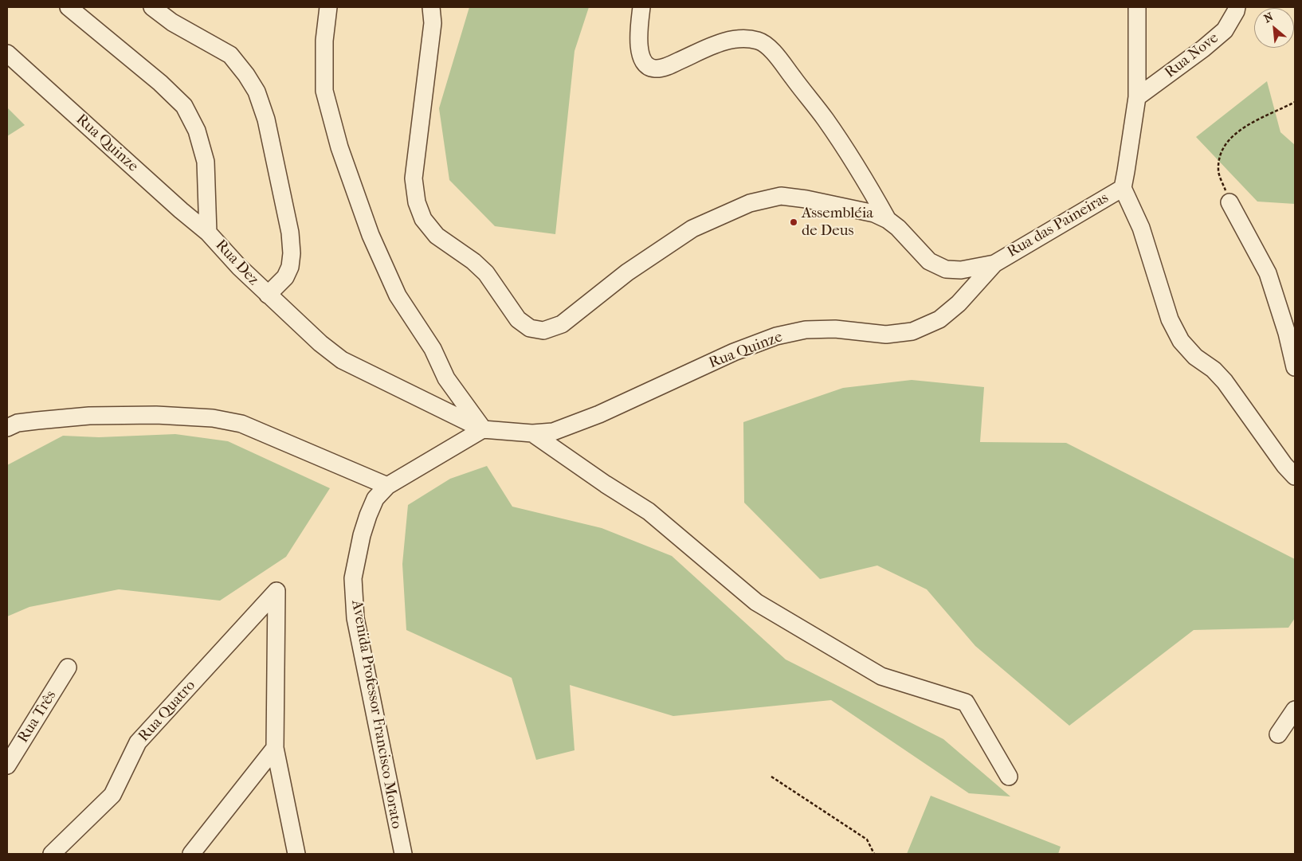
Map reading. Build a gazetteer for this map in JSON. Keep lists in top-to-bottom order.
{
  "streets": {
    "street": [
      "Rua Nove",
      "Rua Quinze",
      "Rua das Paineiras",
      "Rua Dez",
      "Rua Quatro",
      "Avenida Professor Francisco Morato",
      "Rua Três"
    ]
  },
  "crossings": [
    ["Rua Quinze", "Rua das Paineiras"],
    ["Rua Quinze", "Rua Dez"],
    ["Rua Quinze", "Avenida Professor Francisco Morato"],
    ["Rua Dez", "Avenida Professor Francisco Morato"]
  ],
  "places": ["Assembléia de Deus"],
  "north": "top left"
}
